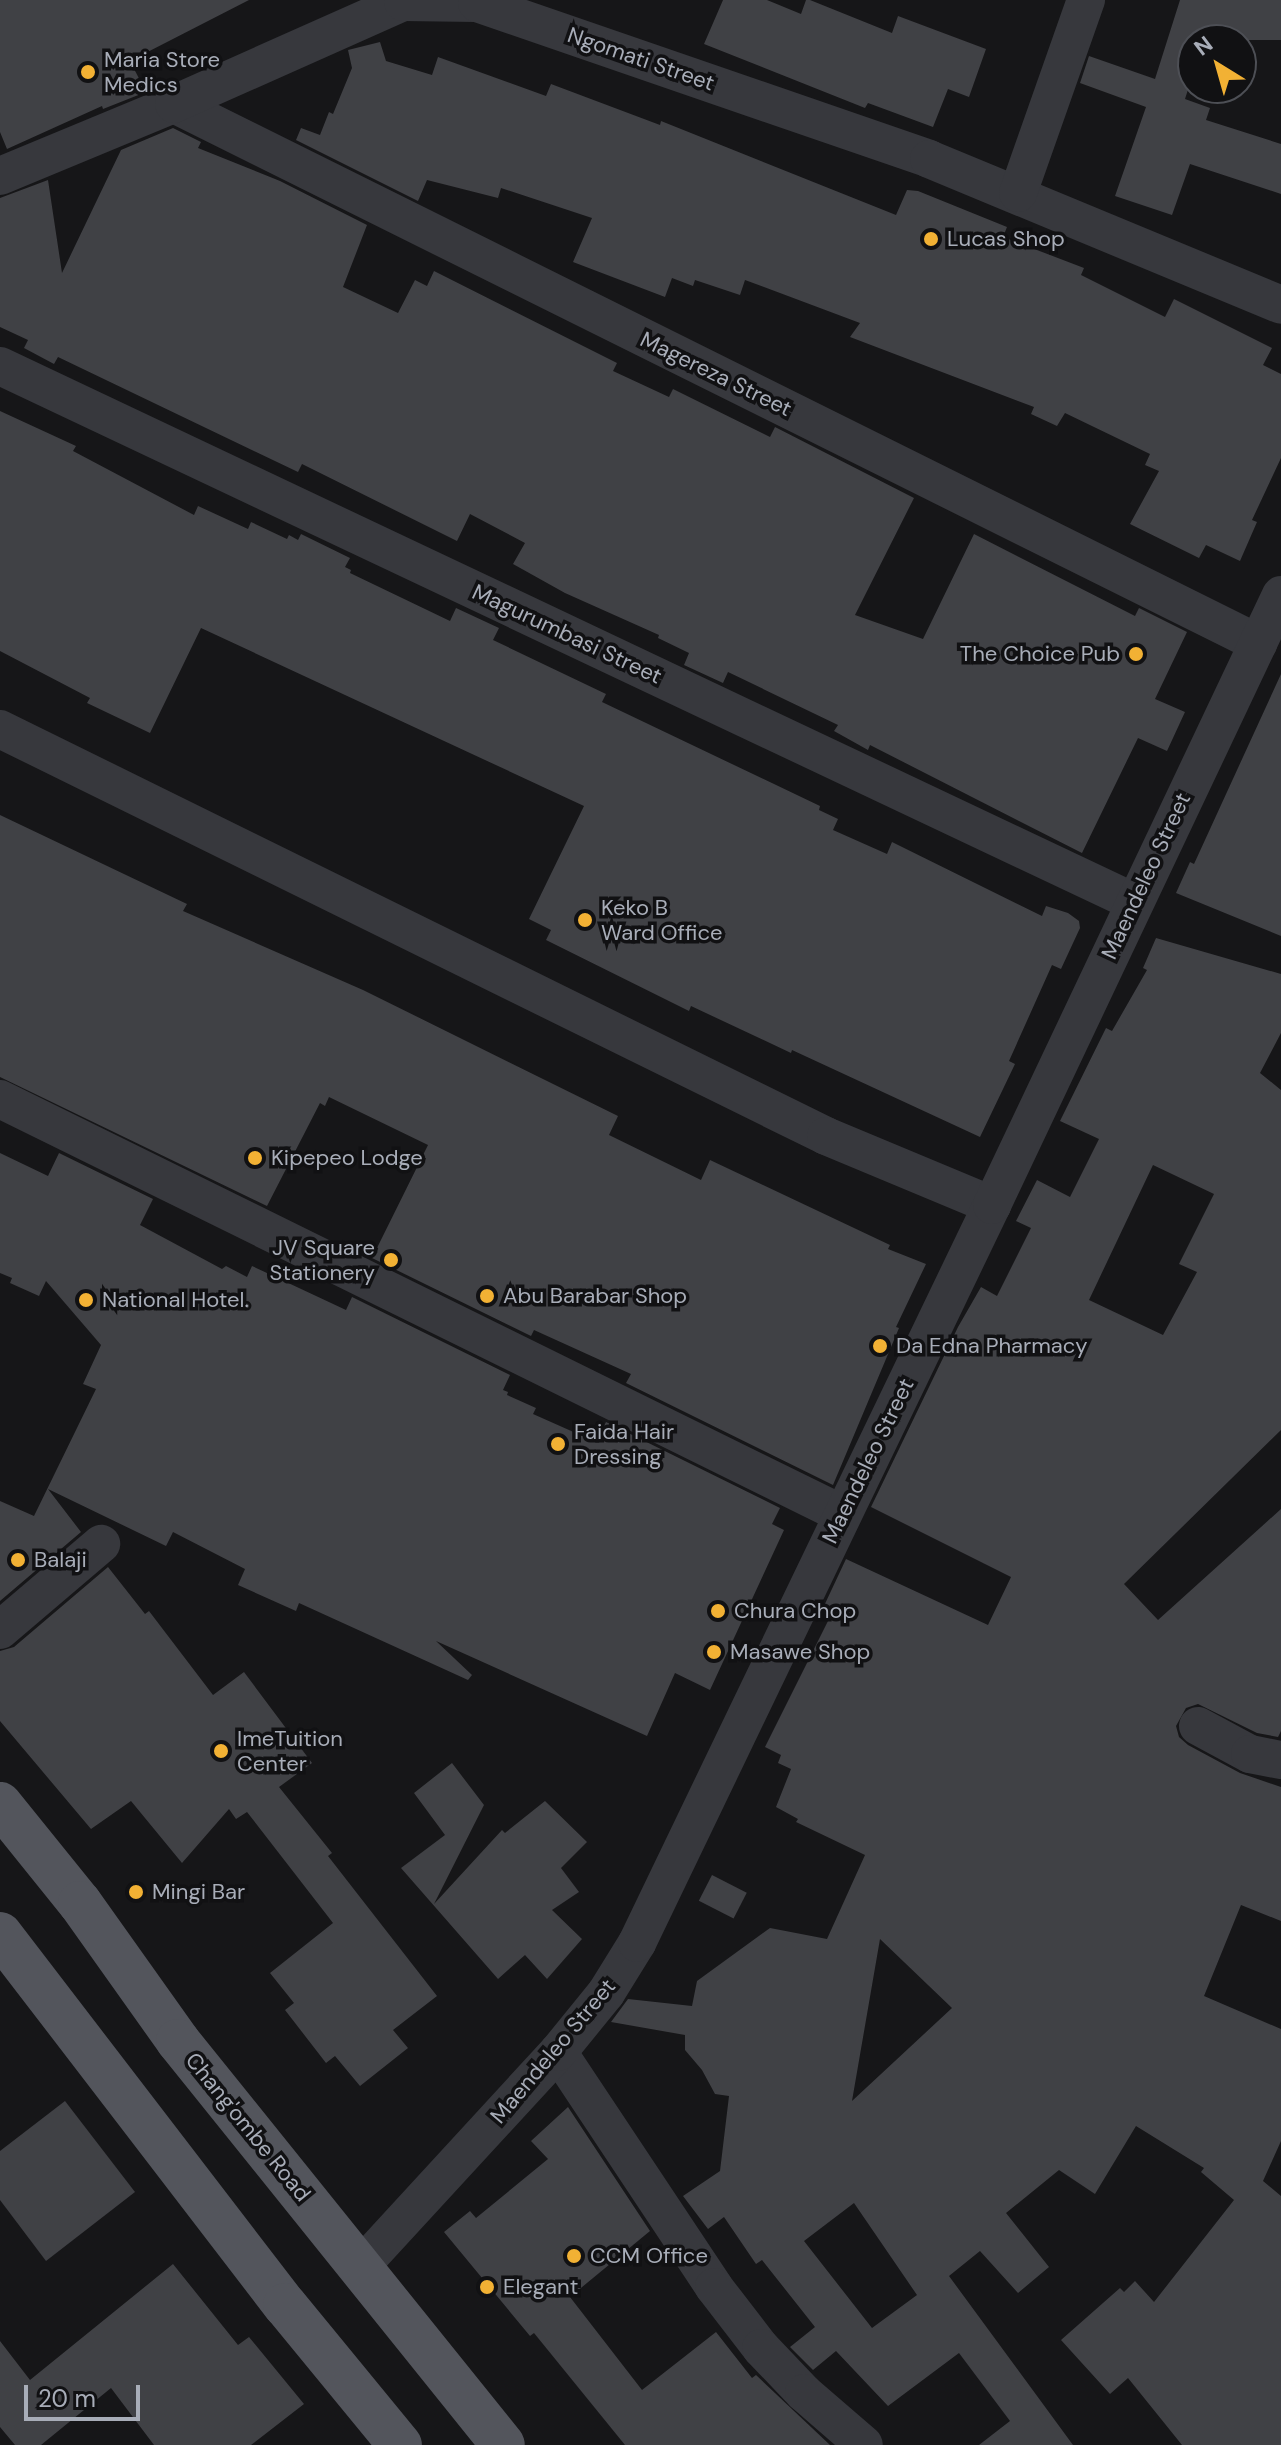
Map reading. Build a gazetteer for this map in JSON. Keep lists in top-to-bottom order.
{
  "streets": {
    "main road": ["Chang'ombe Road"],
    "street": [
      "Ngomati Street",
      "Magereza Street",
      "Magurumbasi Street",
      "Maendeleo Street"
    ]
  },
  "crossings": [
    ["Ngomati Street", "Magereza Street"],
    ["Magereza Street", "Maendeleo Street"],
    ["Magurumbasi Street", "Maendeleo Street"],
    ["Maendeleo Street", "Chang'ombe Road"]
  ],
  "places": [
    "Maria Store Medics",
    "Lucas Shop",
    "The Choice Pub",
    "Keko B Ward Office",
    "Kipepeo Lodge",
    "JV Square Stationery",
    "Abu Barabar Shop",
    "National Hotel.",
    "Da Edna Pharmacy",
    "Faida Hair Dressing",
    "Balaji",
    "Chura Chop",
    "Masawe Shop",
    "ImeTuition Center",
    "Mingi Bar",
    "CCM Office",
    "Elegant"
  ],
  "scale_bar": "20 m",
  "north": "top left"
}
